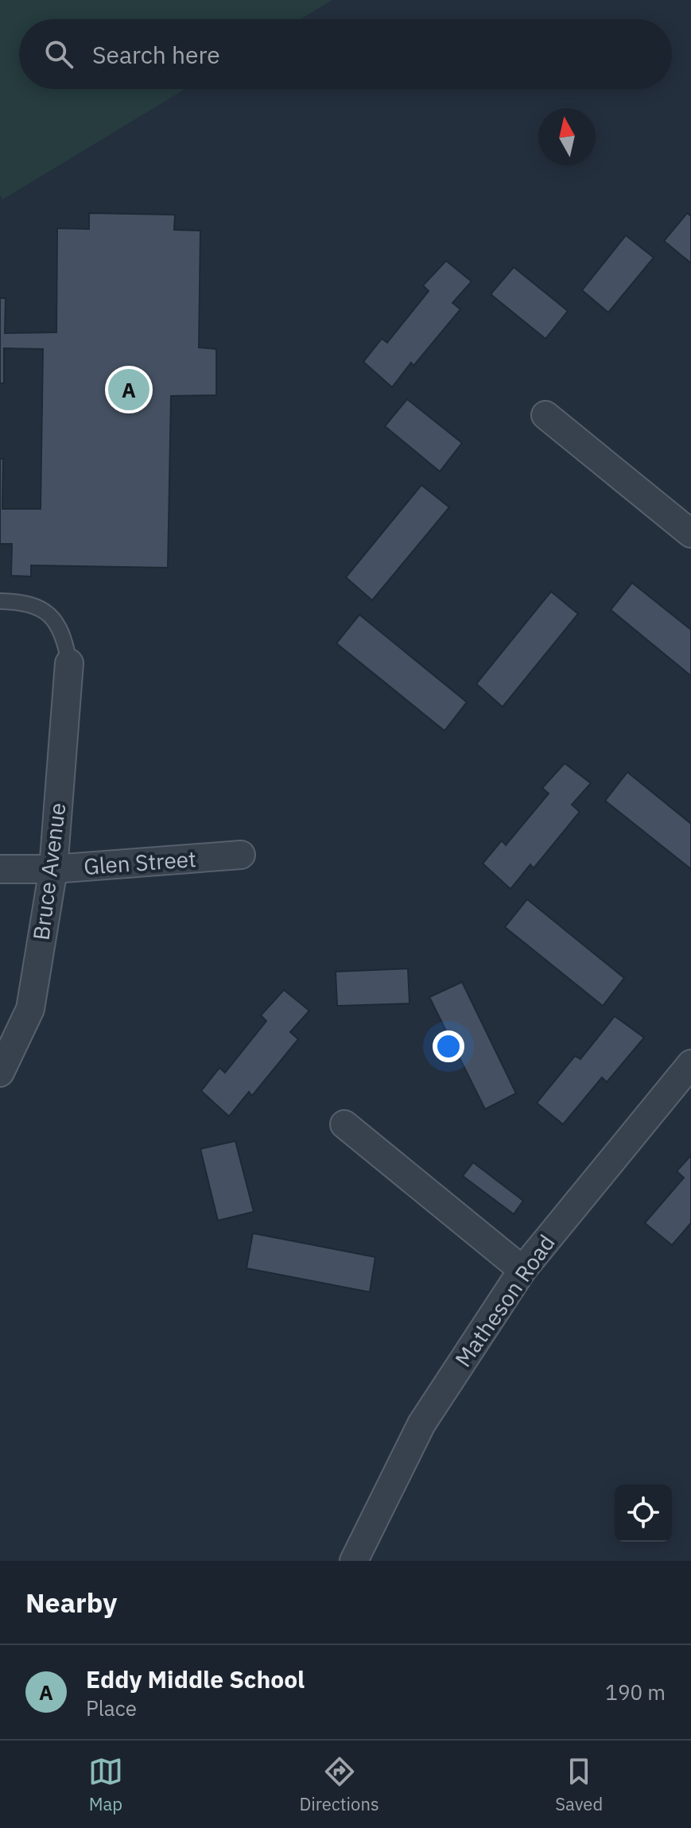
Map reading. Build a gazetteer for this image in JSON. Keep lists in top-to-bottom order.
{
  "streets": {
    "street": ["Glen Street", "Bruce Avenue", "Matheson Road"]
  },
  "crossings": [
    ["Glen Street", "Bruce Avenue"]
  ],
  "north": "top",
  "page": {
    "search": "Search here",
    "pins": "A",
    "heading": "Nearby",
    "list": [
      {
        "mark": "A",
        "name": "Eddy Middle School",
        "note": "Place",
        "value": "190 m"
      }
    ],
    "nav": ["Map", "Directions", "Saved"]
  }
}
